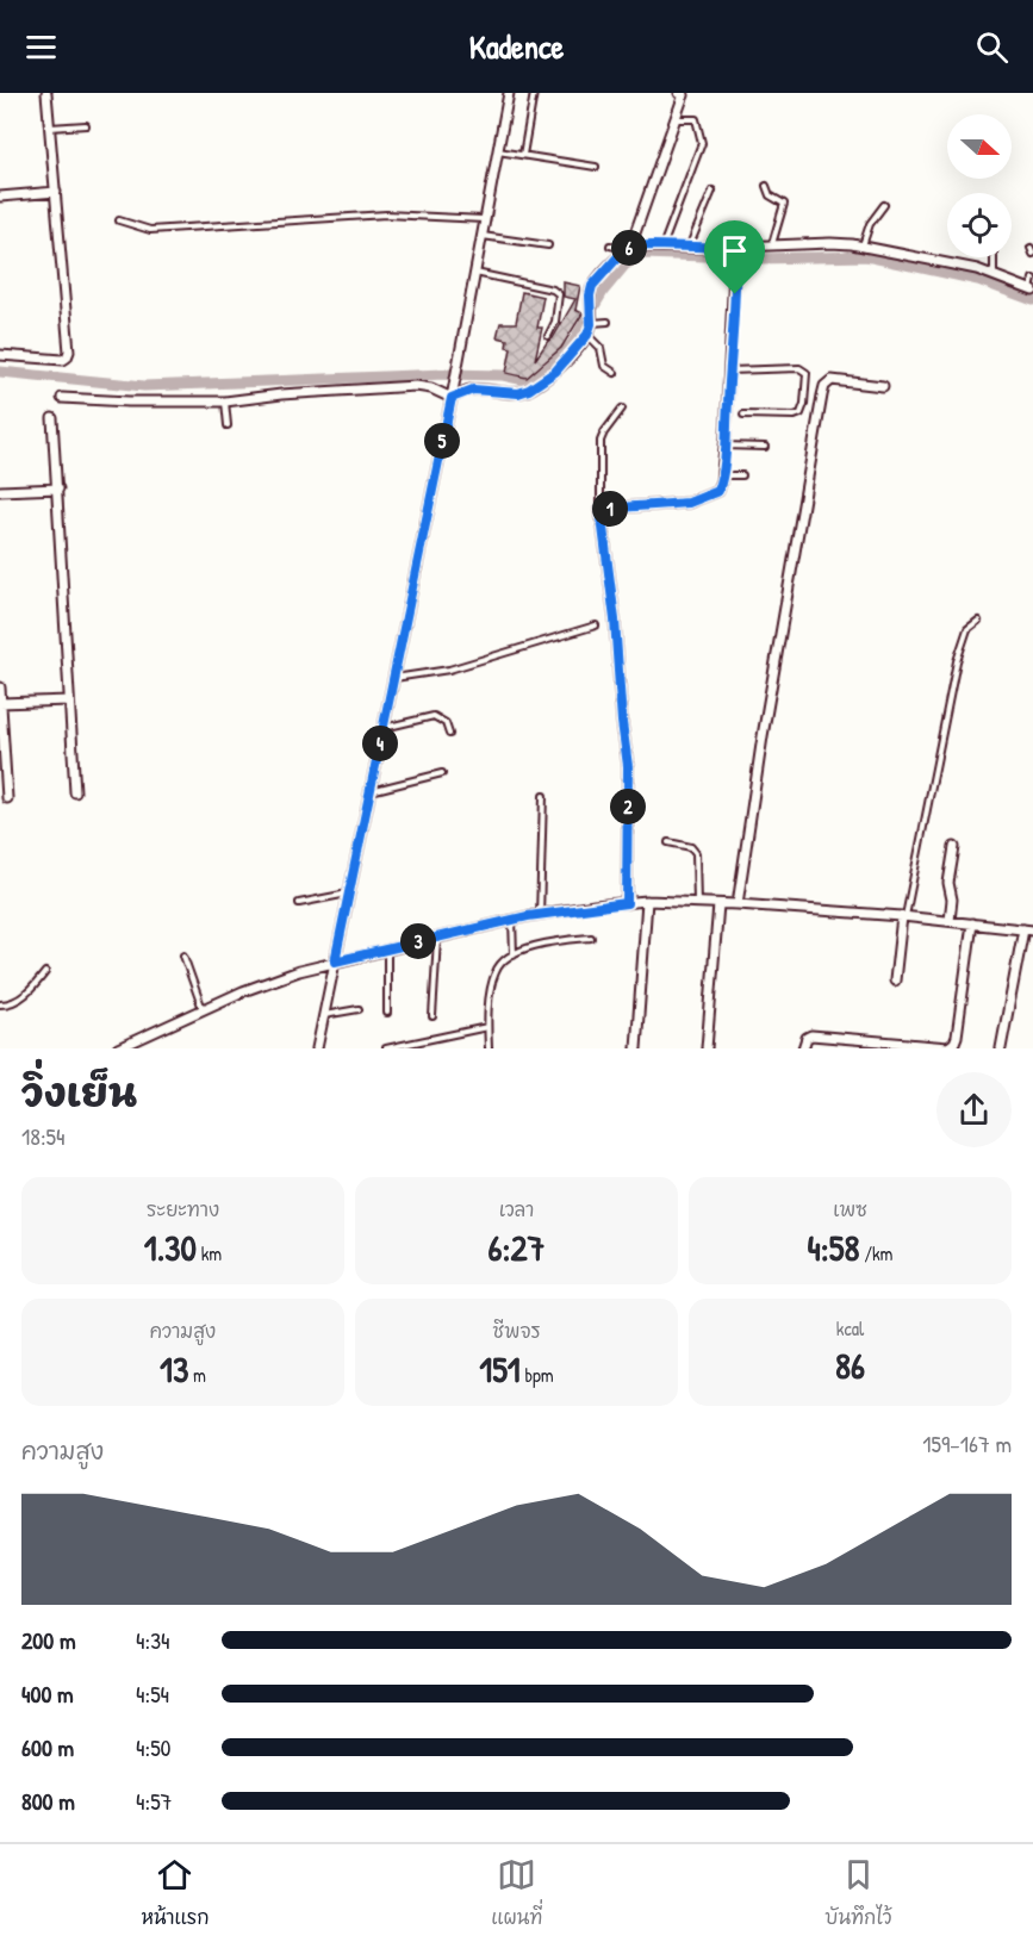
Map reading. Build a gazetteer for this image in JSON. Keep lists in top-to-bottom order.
{
  "north": "right",
  "page": {
    "header": "Kadence",
    "pins": [
      "6",
      "5",
      "1",
      "4",
      "2",
      "3"
    ],
    "heading": ["วิ่งเย็น", "18:54"],
    "stats": [
      ["ระยะทาง", "1.30 km"],
      ["เวลา", "6:27"],
      ["เพซ", "4:58 /km"],
      ["ความสูง", "13 m"],
      ["ชีพจร", "151 bpm"],
      ["kcal", "86"]
    ],
    "chart": ["ความสูง", "159–167 m"],
    "list": [
      {
        "name": "200 m",
        "note": "4:34"
      },
      {
        "name": "400 m",
        "note": "4:54"
      },
      {
        "name": "600 m",
        "note": "4:50"
      },
      {
        "name": "800 m",
        "note": "4:57"
      }
    ],
    "tabs": ["หน้าแรก", "แผนที่", "บันทึกไว้"]
  }
}
